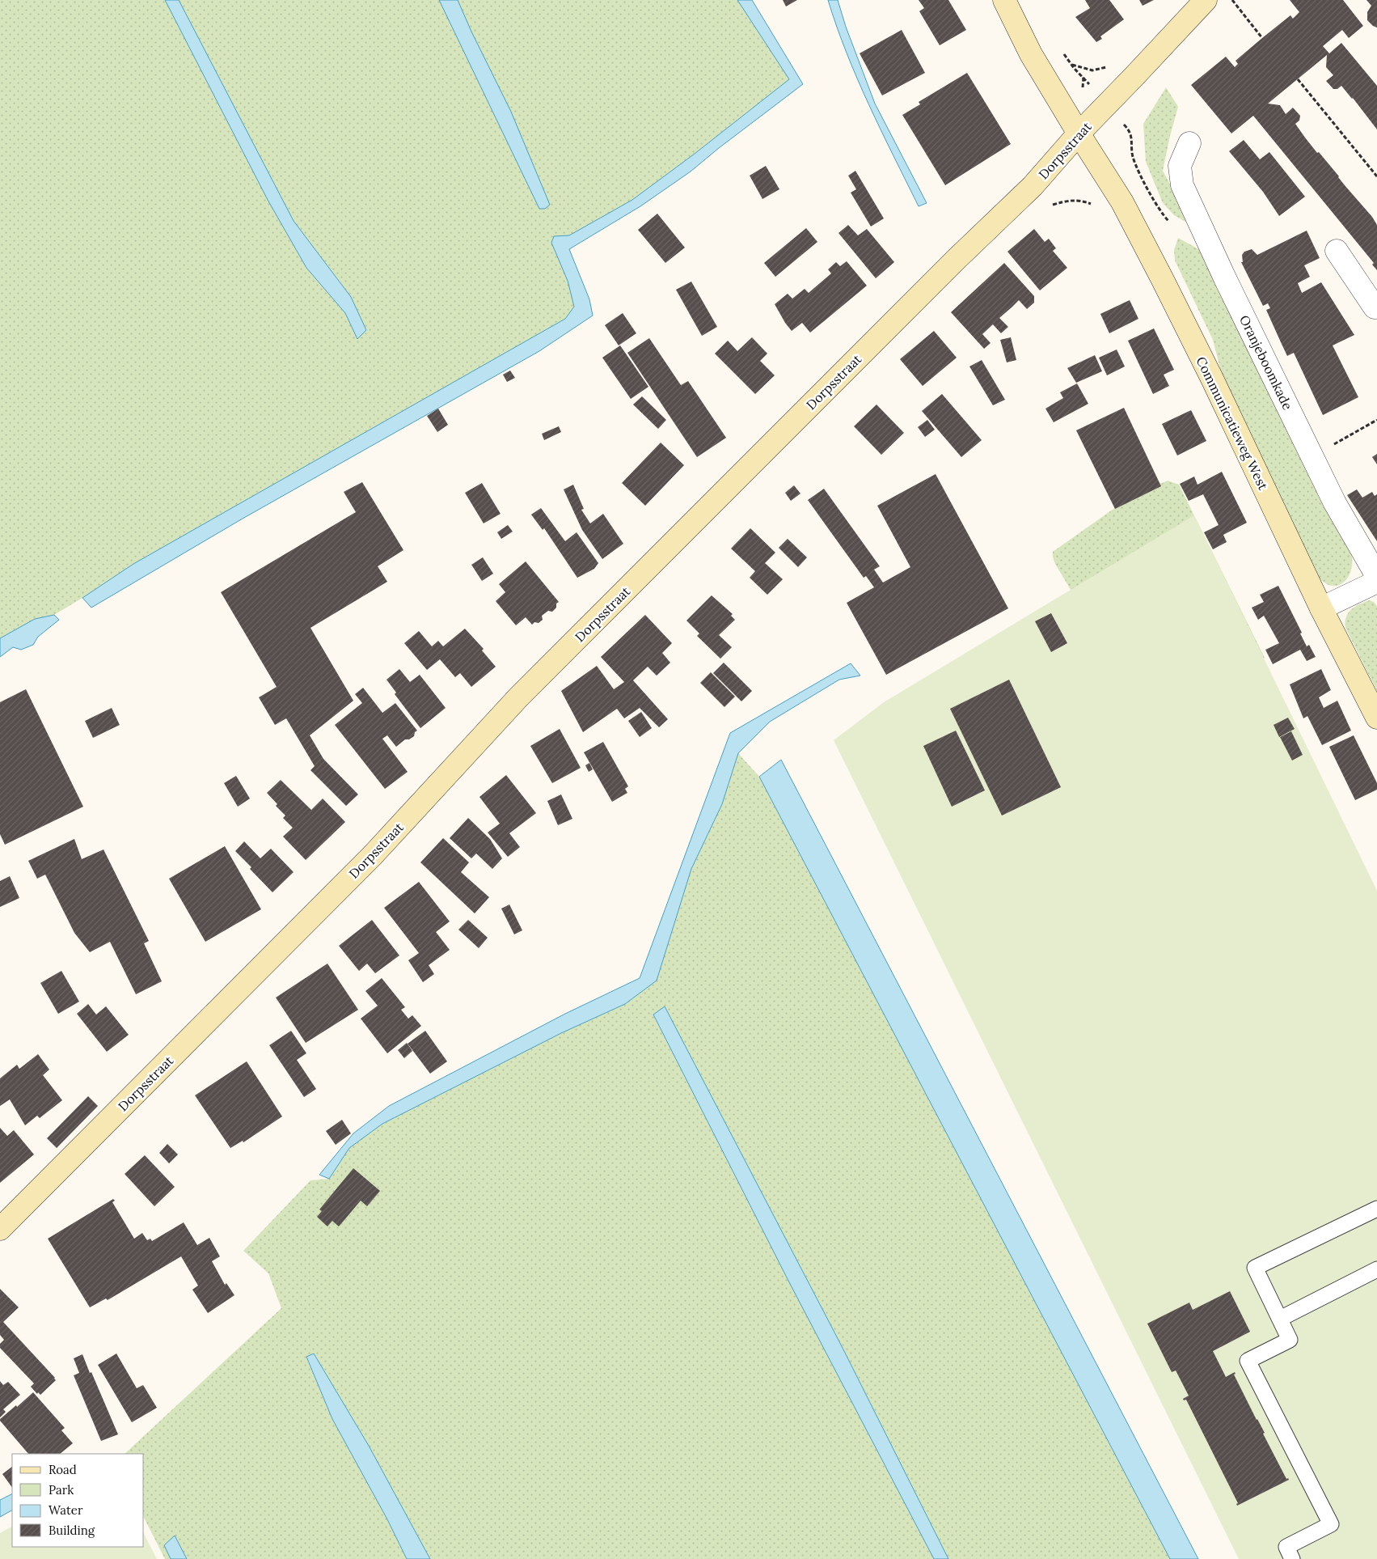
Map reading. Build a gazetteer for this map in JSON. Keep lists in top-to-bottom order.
{
  "streets": {
    "street": ["Dorpsstraat", "Oranjeboomkade", "Communicatieweg West"]
  },
  "crossings": [
    ["Dorpsstraat", "Communicatieweg West"]
  ],
  "legend": [
    "Road",
    "Park",
    "Water",
    "Building"
  ]
}
